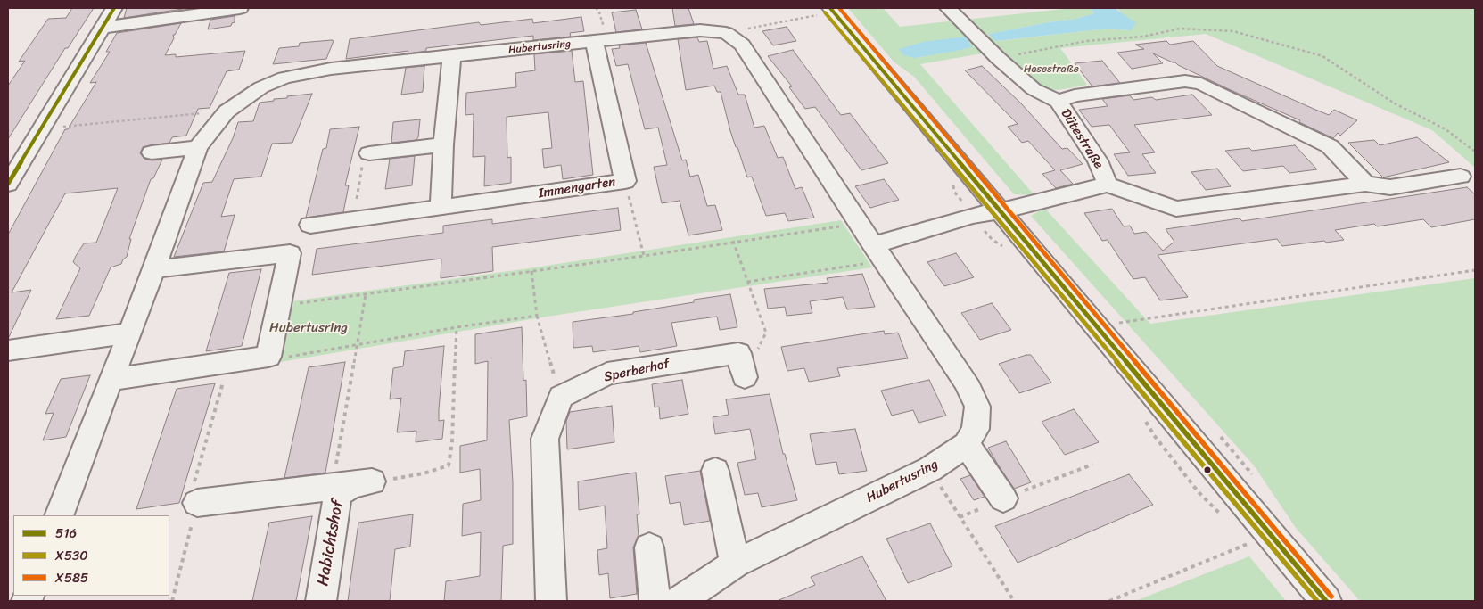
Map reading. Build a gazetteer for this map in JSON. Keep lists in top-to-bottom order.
{
  "streets": {
    "street": [
      "Hubertusring",
      "Dütestraße",
      "Immengarten",
      "Sperberhof",
      "Habichtshof"
    ]
  },
  "crossings": [
    ["Hubertusring", "Immengarten"]
  ],
  "parks": ["Hasestraße", "Hubertusring"],
  "lines": ["transit line 516", "transit line X585", "transit line X530"],
  "legend": ["516", "X530", "X585"]
}
